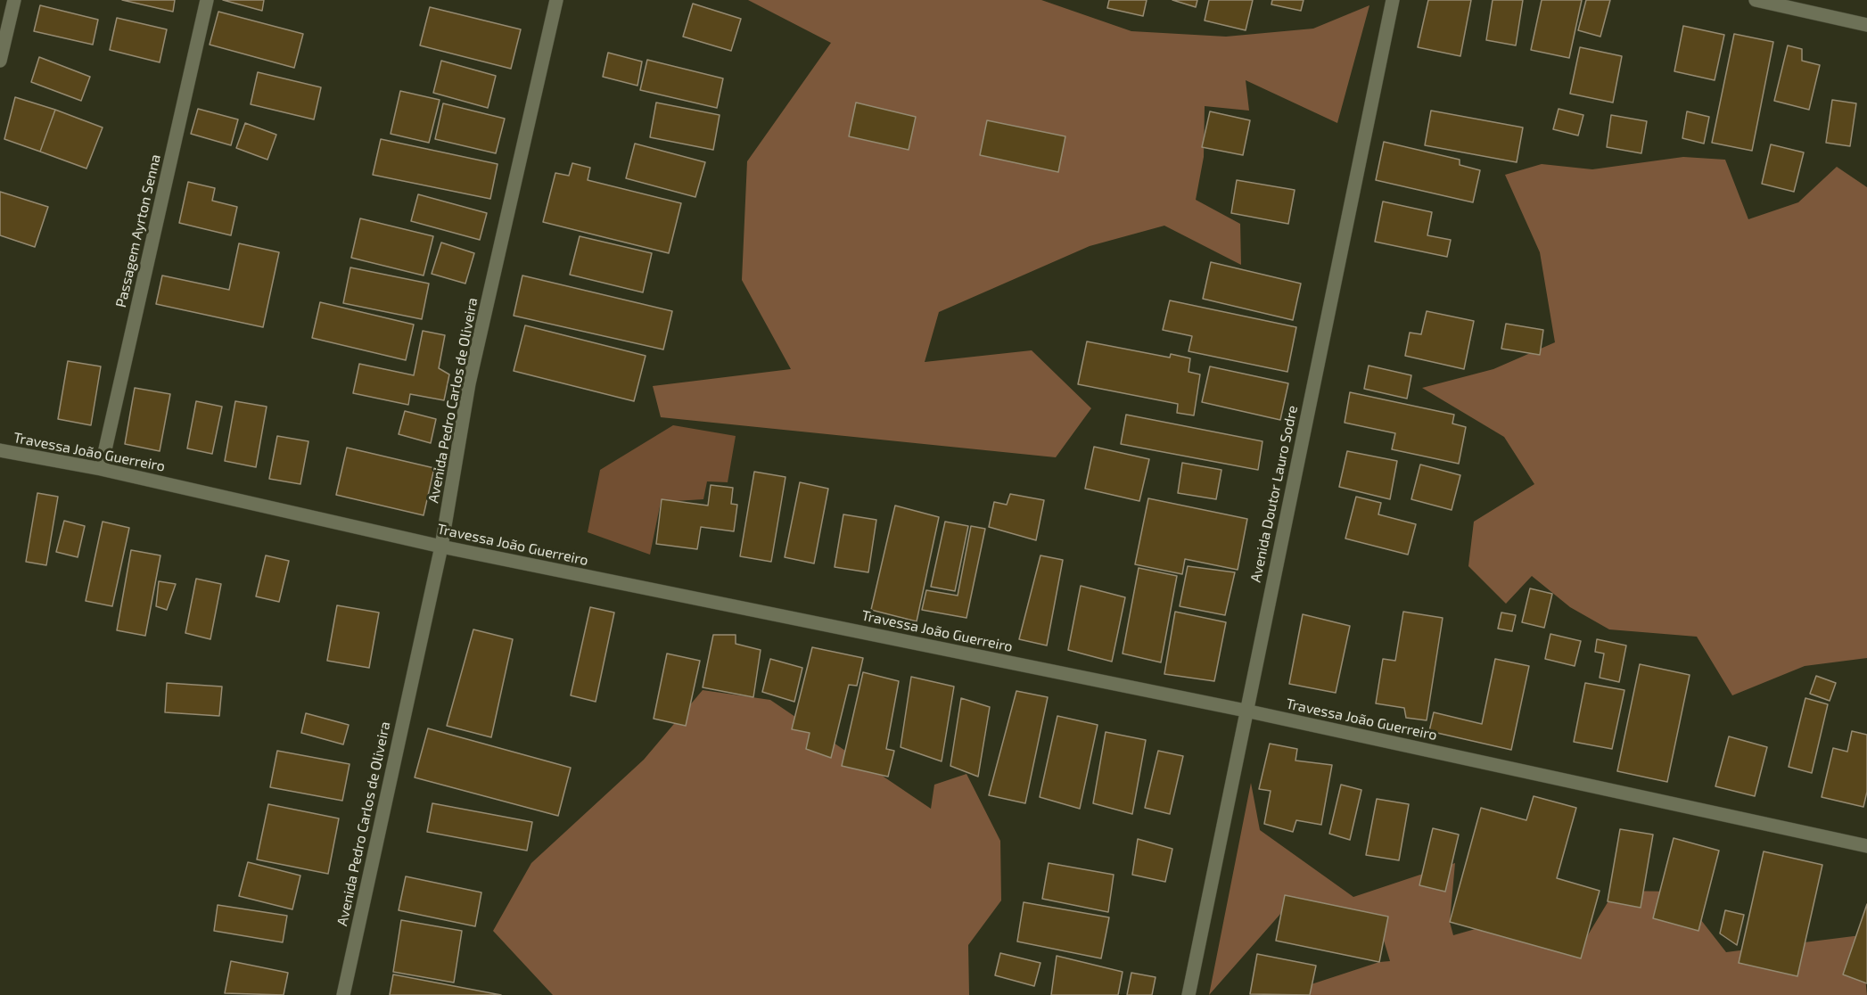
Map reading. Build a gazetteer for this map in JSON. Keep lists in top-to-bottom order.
{
  "streets": {
    "street": [
      "Passagem Ayrton Senna",
      "Avenida Pedro Carlos de Oliveira",
      "Travessa João Guerreiro",
      "Avenida Doutor Lauro Sodre"
    ]
  },
  "crossings": [
    ["Passagem Ayrton Senna", "Travessa João Guerreiro"],
    ["Avenida Pedro Carlos de Oliveira", "Travessa João Guerreiro"],
    ["Travessa João Guerreiro", "Avenida Doutor Lauro Sodre"]
  ]
}
